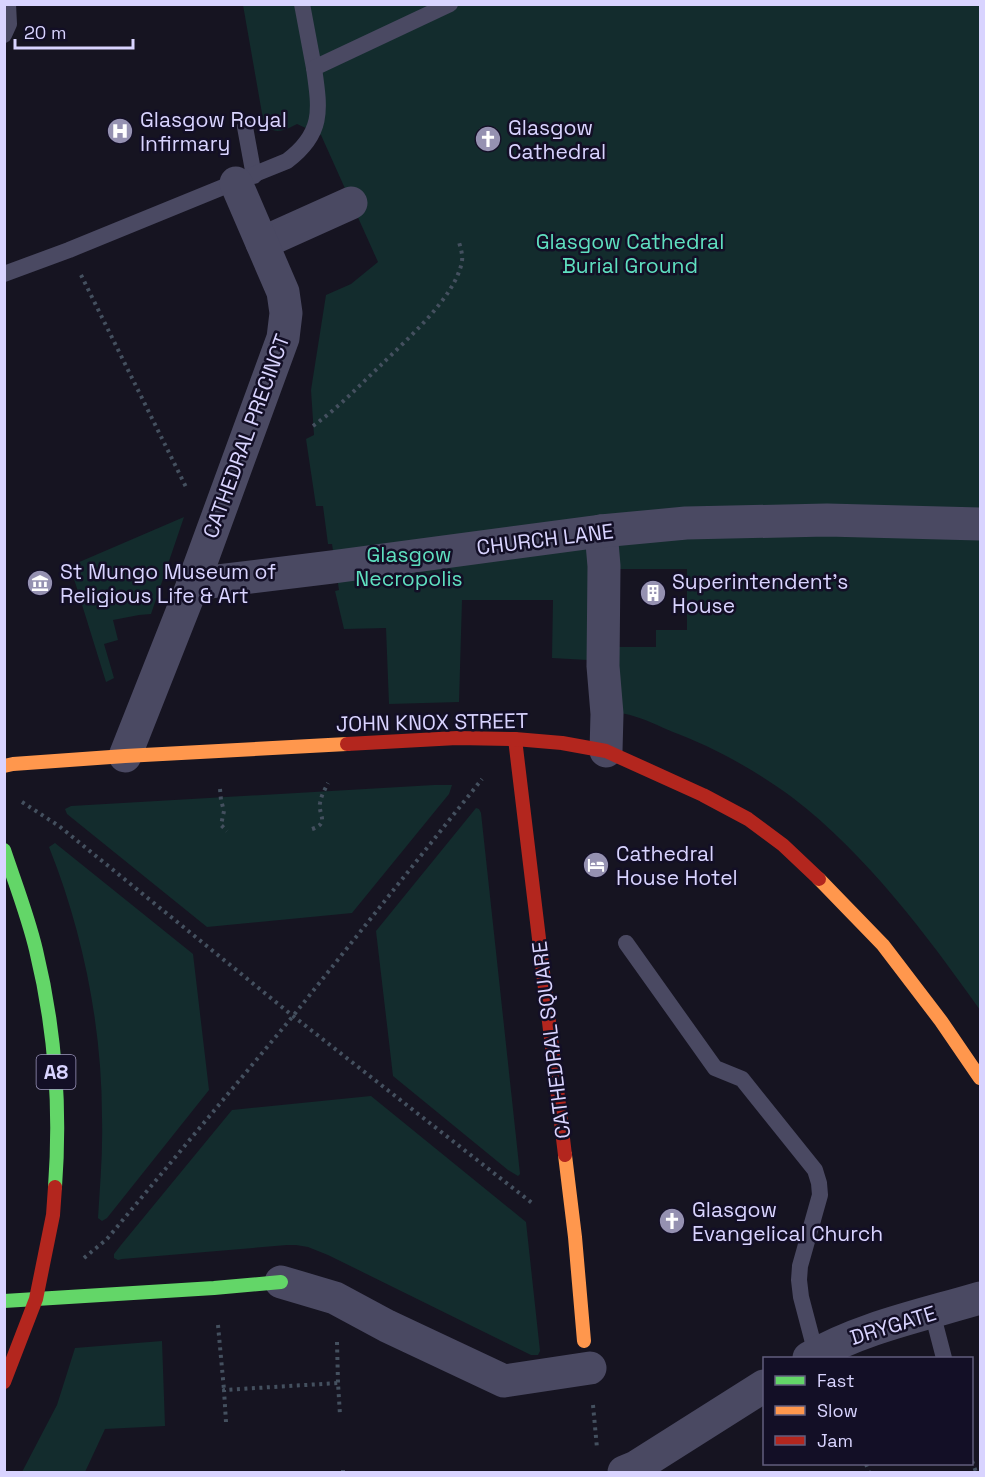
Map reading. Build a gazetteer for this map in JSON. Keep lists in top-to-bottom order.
{
  "streets": {
    "street": [
      "CATHEDRAL PRECINCT",
      "CHURCH LANE",
      "JOHN KNOX STREET",
      "CATHEDRAL SQUARE",
      "A8",
      "DRYGATE"
    ]
  },
  "crossings": [
    ["CATHEDRAL PRECINCT", "CHURCH LANE"],
    ["CATHEDRAL PRECINCT", "JOHN KNOX STREET"],
    ["JOHN KNOX STREET", "CATHEDRAL SQUARE"]
  ],
  "parks": ["Glasgow Cathedral Burial Ground", "Glasgow Necropolis"],
  "places": {
    "hospital": ["Glasgow Royal Infirmary"],
    "church": ["Glasgow Cathedral", "Glasgow Evangelical Church"],
    "museum": ["St Mungo Museum of Religious Life & Art"],
    "building": ["Superintendent's House"],
    "hotel": ["Cathedral House Hotel"]
  },
  "legend": ["Fast", "Slow", "Jam"],
  "scale_bar": "20 m"
}
